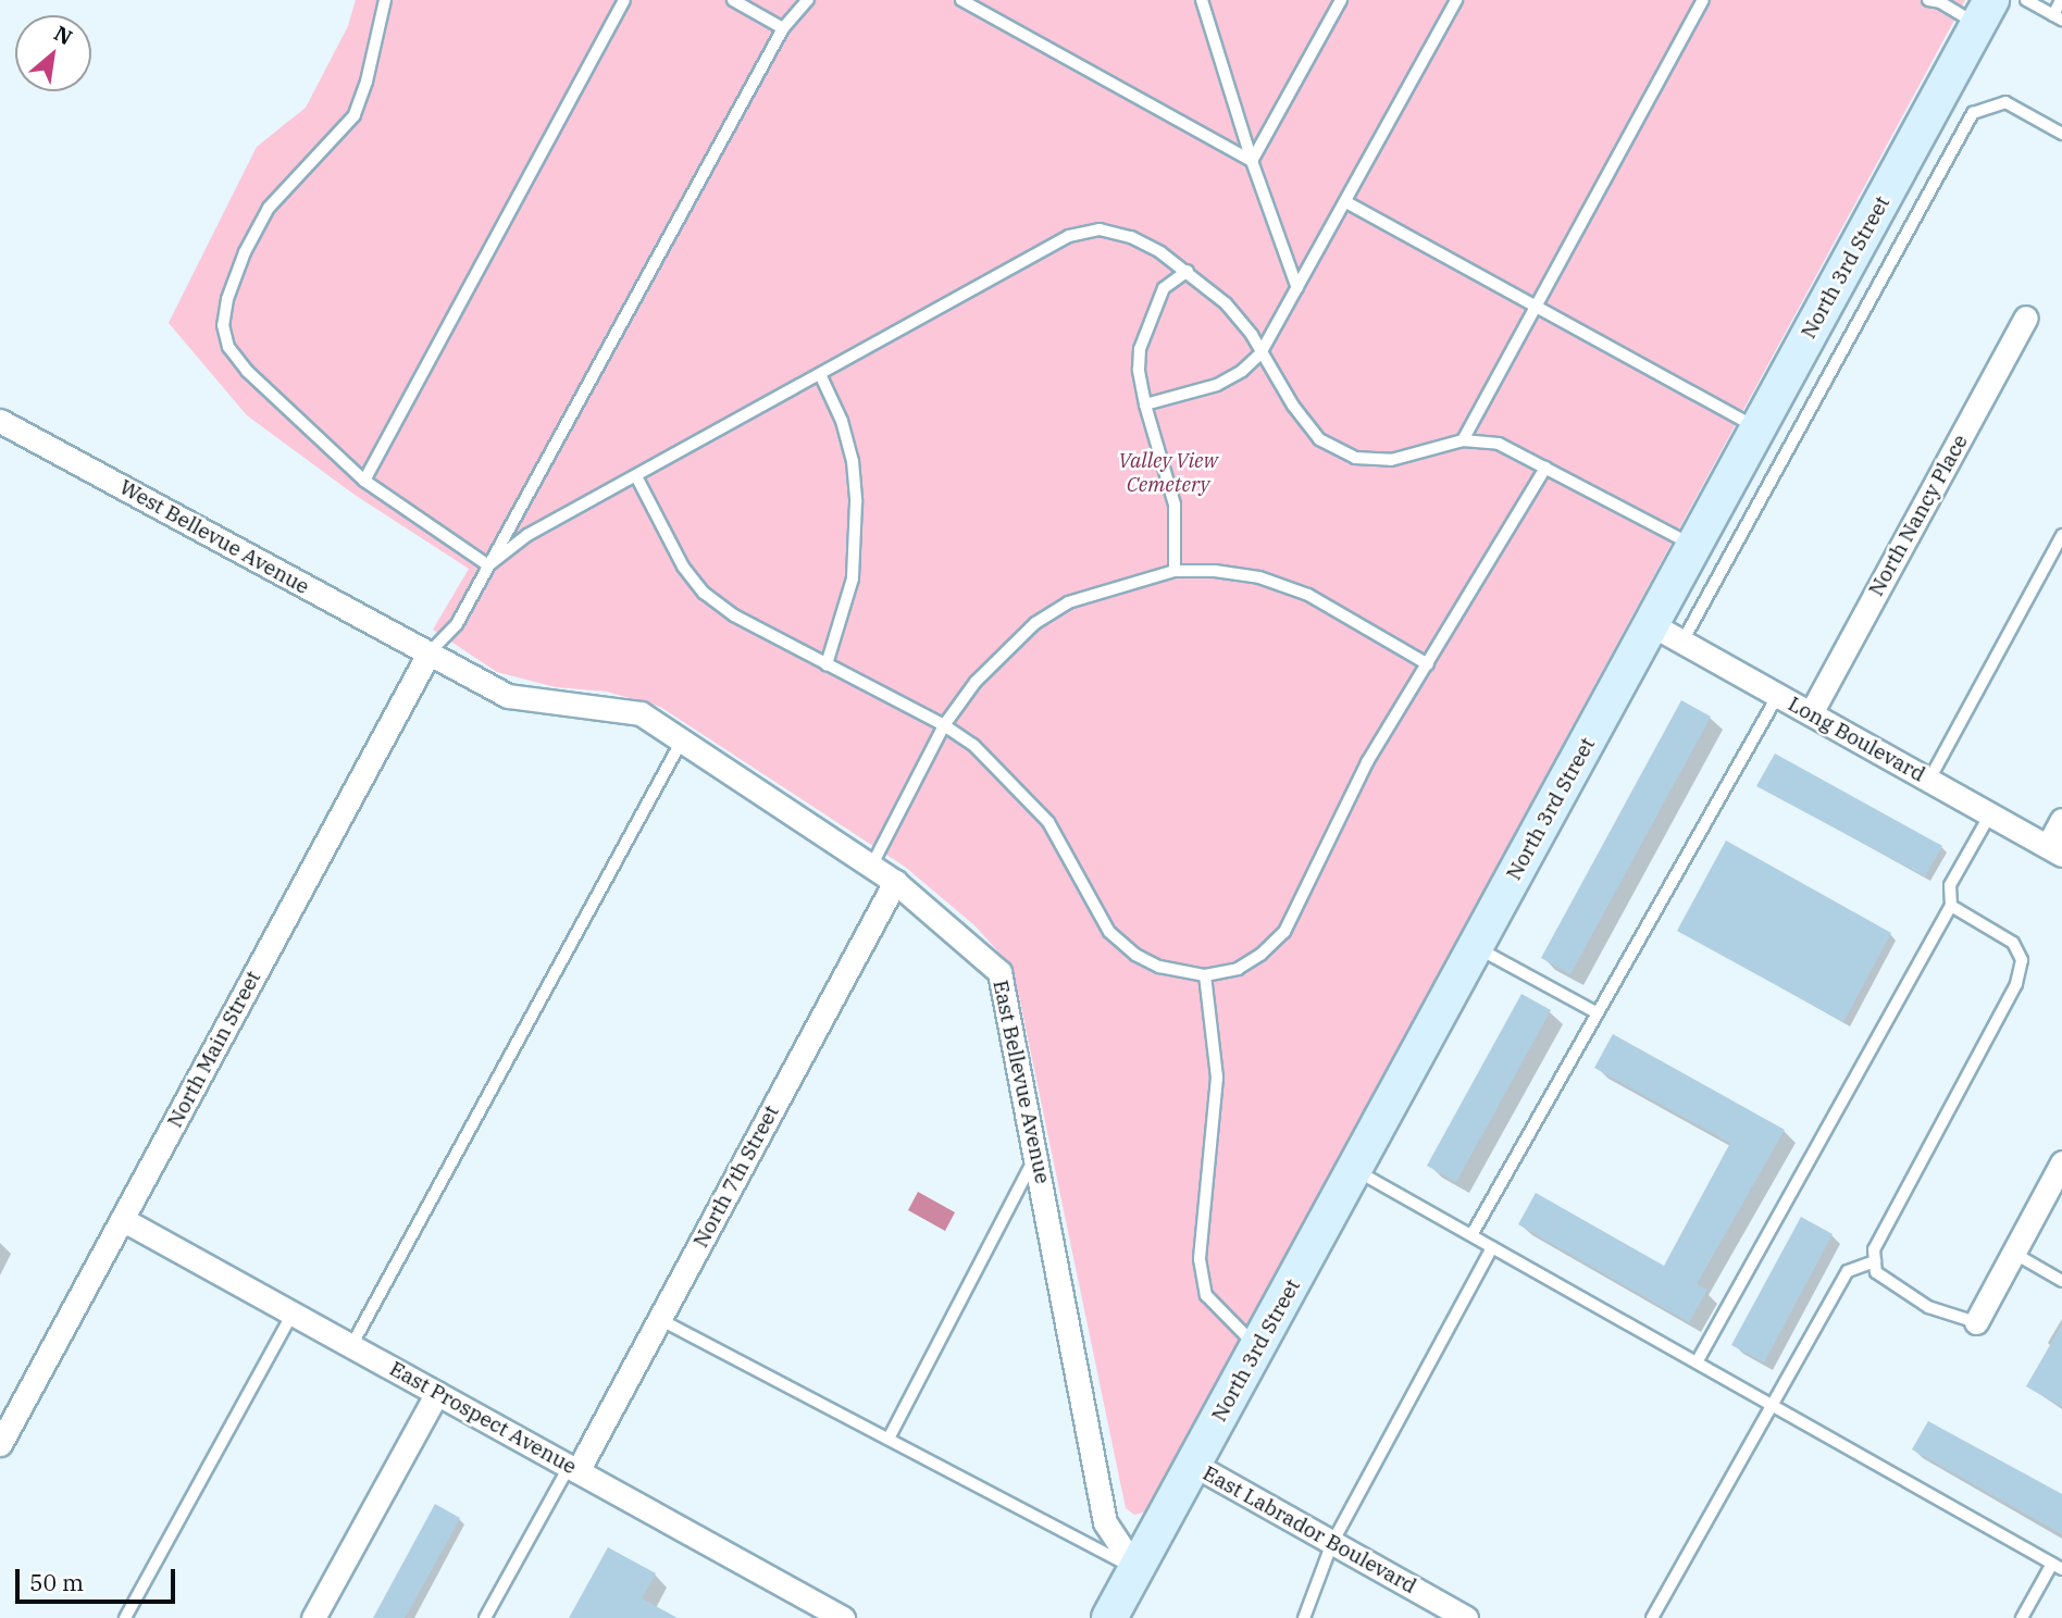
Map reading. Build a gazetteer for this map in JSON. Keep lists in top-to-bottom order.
{
  "streets": {
    "main road": ["North 3rd Street"],
    "street": [
      "North Nancy Place",
      "West Bellevue Avenue",
      "Long Boulevard",
      "North Main Street",
      "East Bellevue Avenue",
      "North 7th Street",
      "East Prospect Avenue",
      "East Labrador Boulevard"
    ]
  },
  "crossings": [
    ["North 3rd Street", "Long Boulevard"],
    ["North 3rd Street", "East Bellevue Avenue"],
    ["North 3rd Street", "East Labrador Boulevard"],
    ["North Nancy Place", "Long Boulevard"],
    ["West Bellevue Avenue", "North Main Street"],
    ["West Bellevue Avenue", "East Bellevue Avenue"],
    ["North Main Street", "East Bellevue Avenue"],
    ["North Main Street", "East Prospect Avenue"],
    ["East Bellevue Avenue", "North 7th Street"],
    ["North 7th Street", "East Prospect Avenue"]
  ],
  "parks": ["Valley View Cemetery"],
  "scale_bar": "50 m",
  "north": "top right"
}
